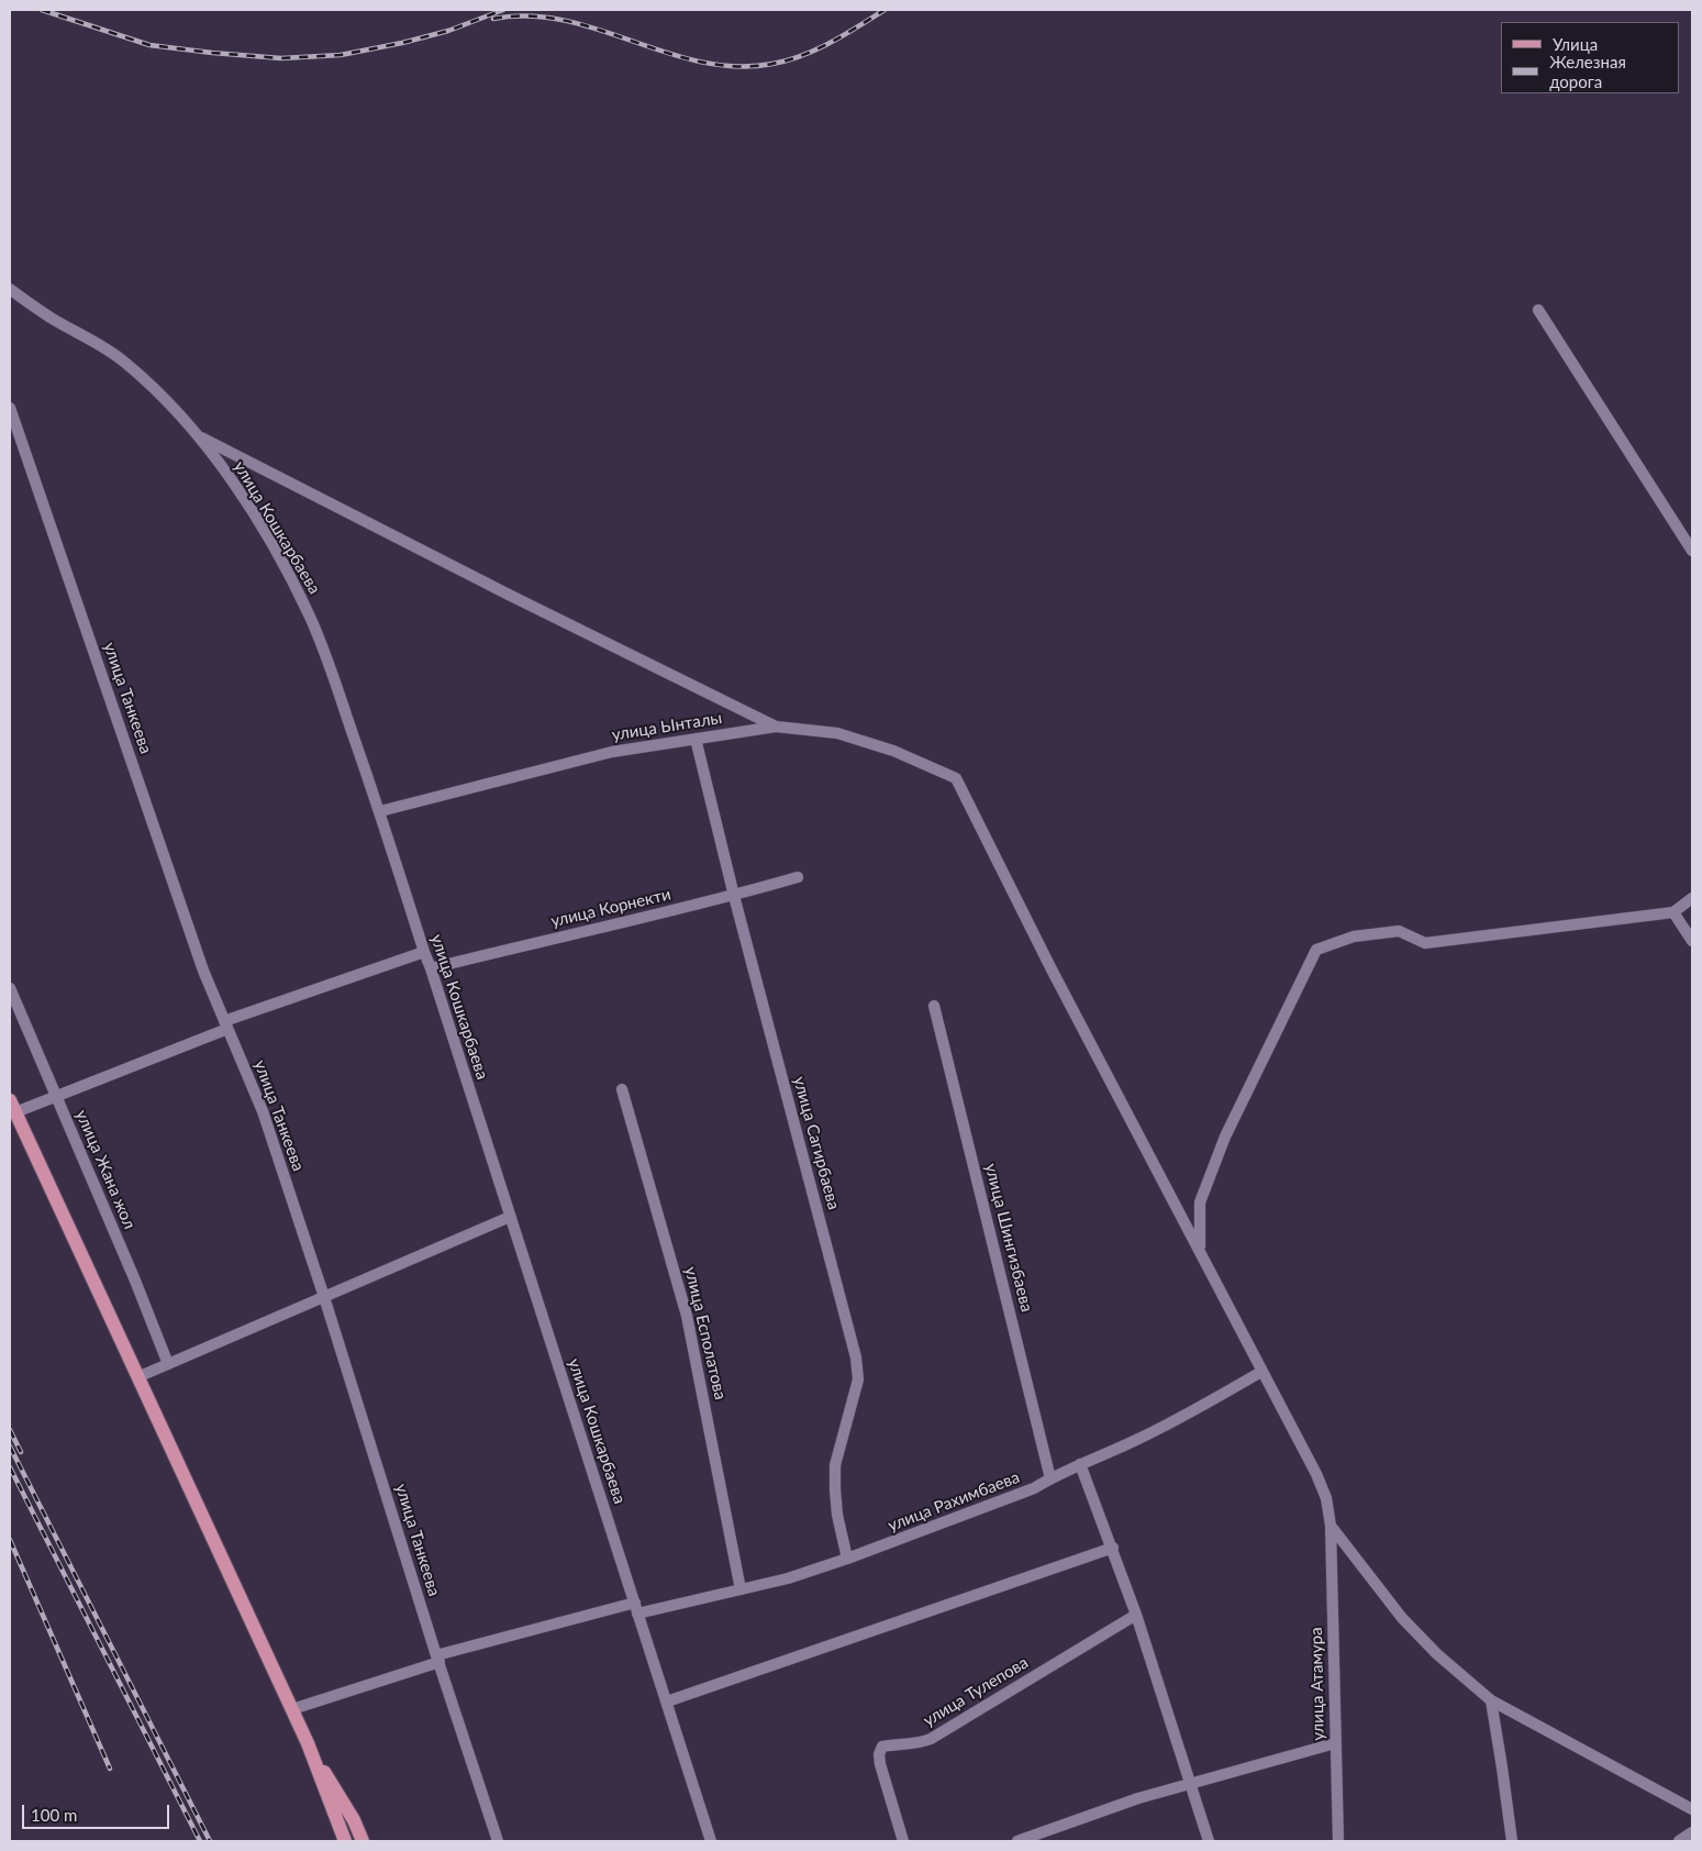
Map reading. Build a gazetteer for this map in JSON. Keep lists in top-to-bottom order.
{
  "streets": {
    "street": [
      "улица Кошкарбаева",
      "улица Танкеева",
      "улица Ынталы",
      "улица Корнекти",
      "улица Сагирбаева",
      "улица Жана жол",
      "улица Шингизбаева",
      "улица Есполатова",
      "улица Рахимбаева",
      "улица Атамура",
      "улица Тулепова"
    ]
  },
  "crossings": [
    ["улица Кошкарбаева", "улица Ынталы"],
    ["улица Кошкарбаева", "улица Корнекти"],
    ["улица Кошкарбаева", "улица Рахимбаева"],
    ["улица Танкеева", "улица Рахимбаева"],
    ["улица Ынталы", "улица Сагирбаева"],
    ["улица Ынталы", "улица Атамура"],
    ["улица Корнекти", "улица Сагирбаева"],
    ["улица Сагирбаева", "улица Рахимбаева"],
    ["улица Шингизбаева", "улица Рахимбаева"],
    ["улица Есполатова", "улица Рахимбаева"],
    ["улица Рахимбаева", "улица Атамура"]
  ],
  "legend": ["Улица", "Железная дорога"],
  "scale_bar": "100 m"
}
